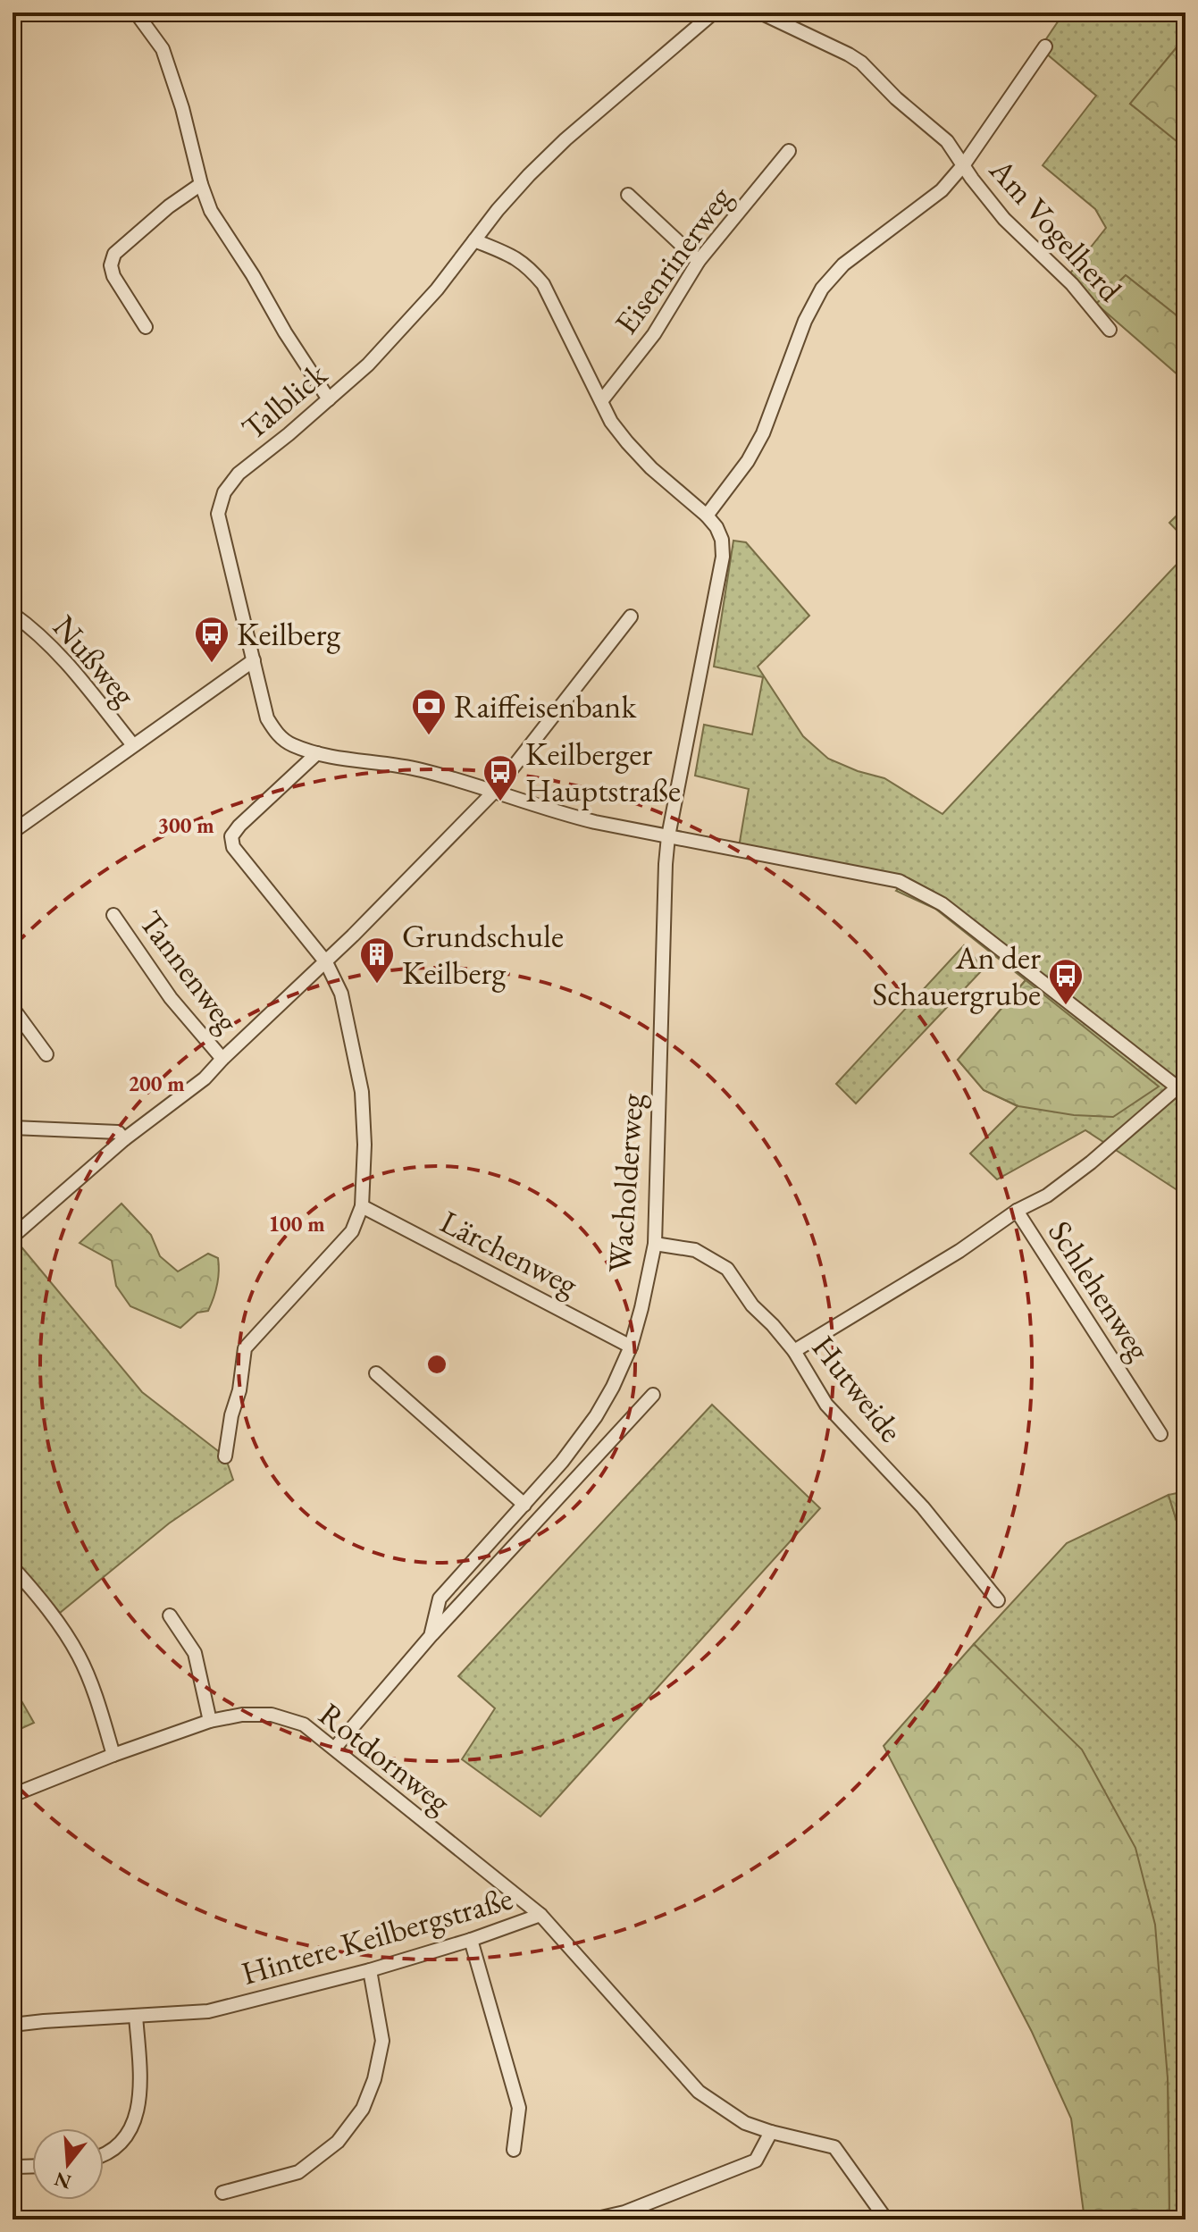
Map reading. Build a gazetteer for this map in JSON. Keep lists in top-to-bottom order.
{
  "streets": {
    "street": [
      "Am Vogelherd",
      "Eisenrinerweg",
      "Talblick",
      "Nußweg",
      "Tannenweg",
      "Wacholderweg",
      "Lärchenweg",
      "Schlehenweg",
      "Hutweide",
      "Rotdornweg",
      "Hintere Keilbergstraße"
    ]
  },
  "crossings": [
    ["Talblick", "Wacholderweg"],
    ["Wacholderweg", "Lärchenweg"],
    ["Wacholderweg", "Hutweide"],
    ["Wacholderweg", "Rotdornweg"],
    ["Rotdornweg", "Hintere Keilbergstraße"]
  ],
  "places": {
    "bus stop": ["Keilberg", "Keilberger Hauptstraße", "An der Schauergrube"],
    "bank": ["Raiffeisenbank"],
    "building": ["Grundschule Keilberg"]
  },
  "north": "bottom",
  "rings": ["300 m", "200 m", "100 m"]
}
